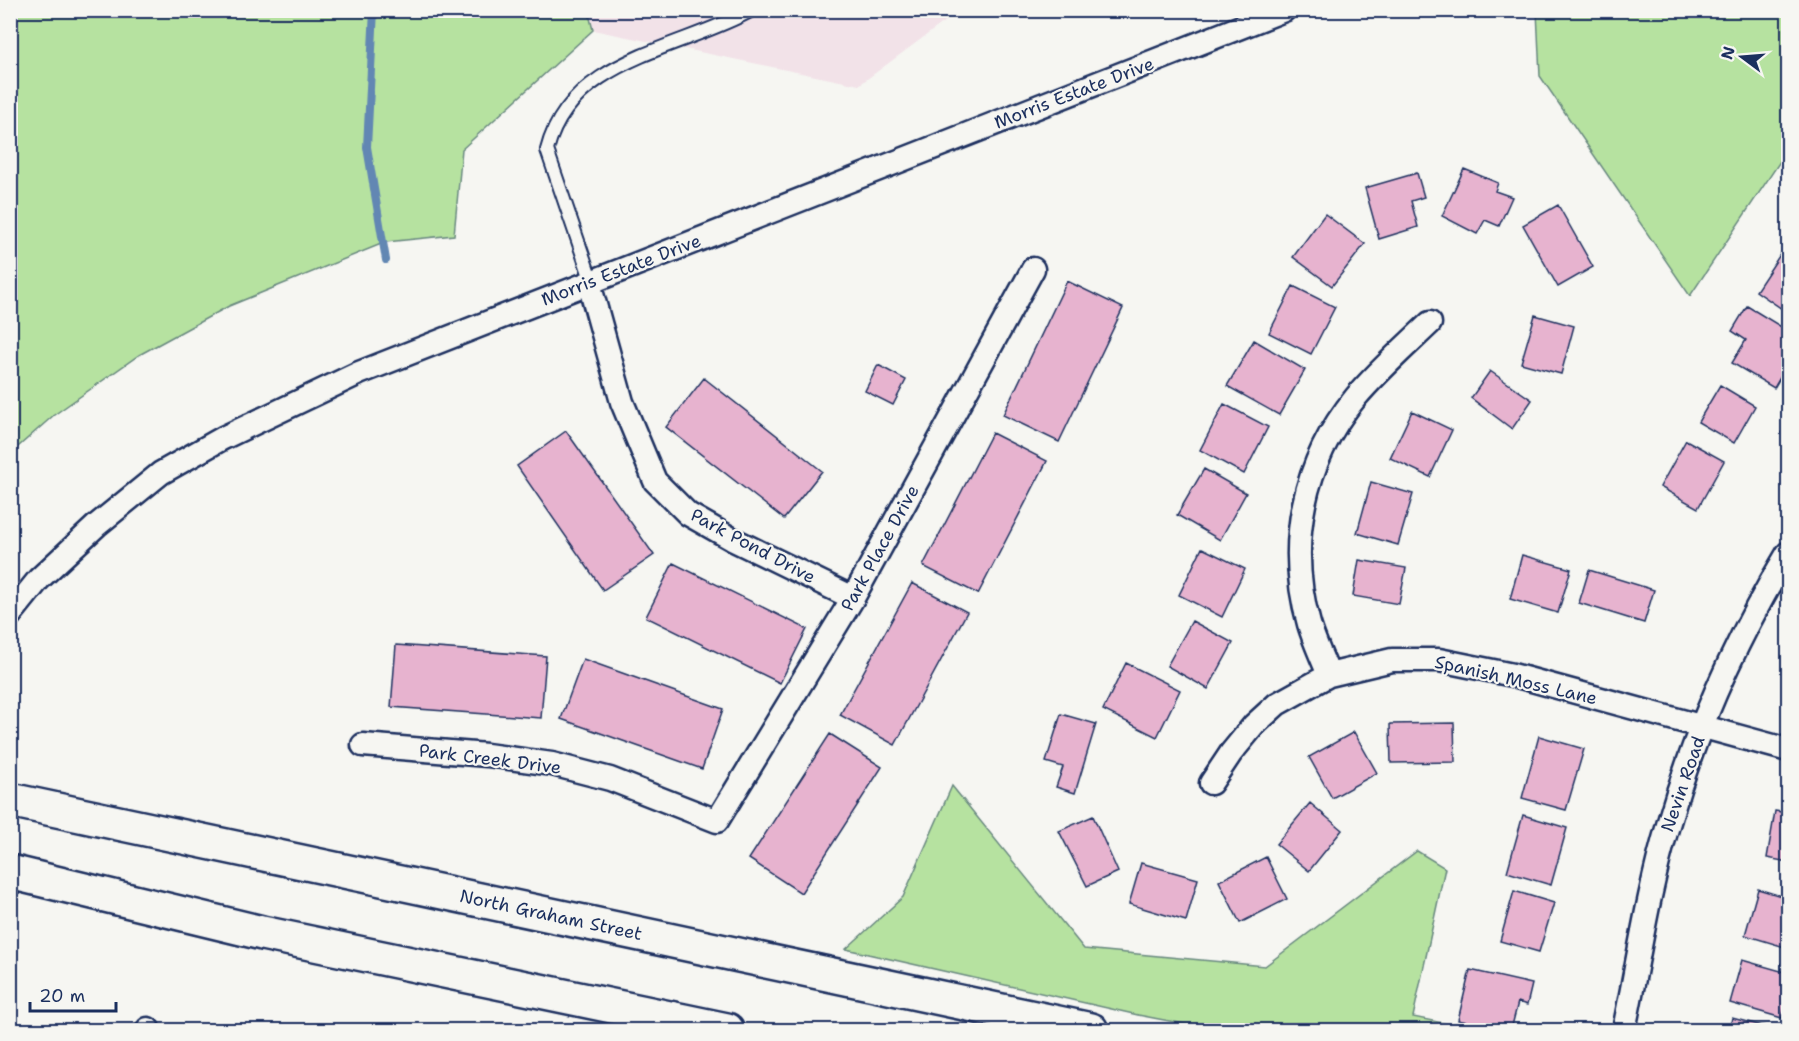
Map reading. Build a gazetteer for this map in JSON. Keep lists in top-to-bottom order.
{
  "streets": {
    "main road": ["North Graham Street"],
    "street": [
      "Morris Estate Drive",
      "Park Pond Drive",
      "Park Place Drive",
      "Spanish Moss Lane",
      "Park Creek Drive",
      "Nevin Road"
    ]
  },
  "crossings": [
    ["Morris Estate Drive", "Park Pond Drive"],
    ["Park Pond Drive", "Park Place Drive"],
    ["Park Place Drive", "Park Creek Drive"],
    ["Spanish Moss Lane", "Nevin Road"]
  ],
  "scale_bar": "20 m",
  "north": "left"
}
